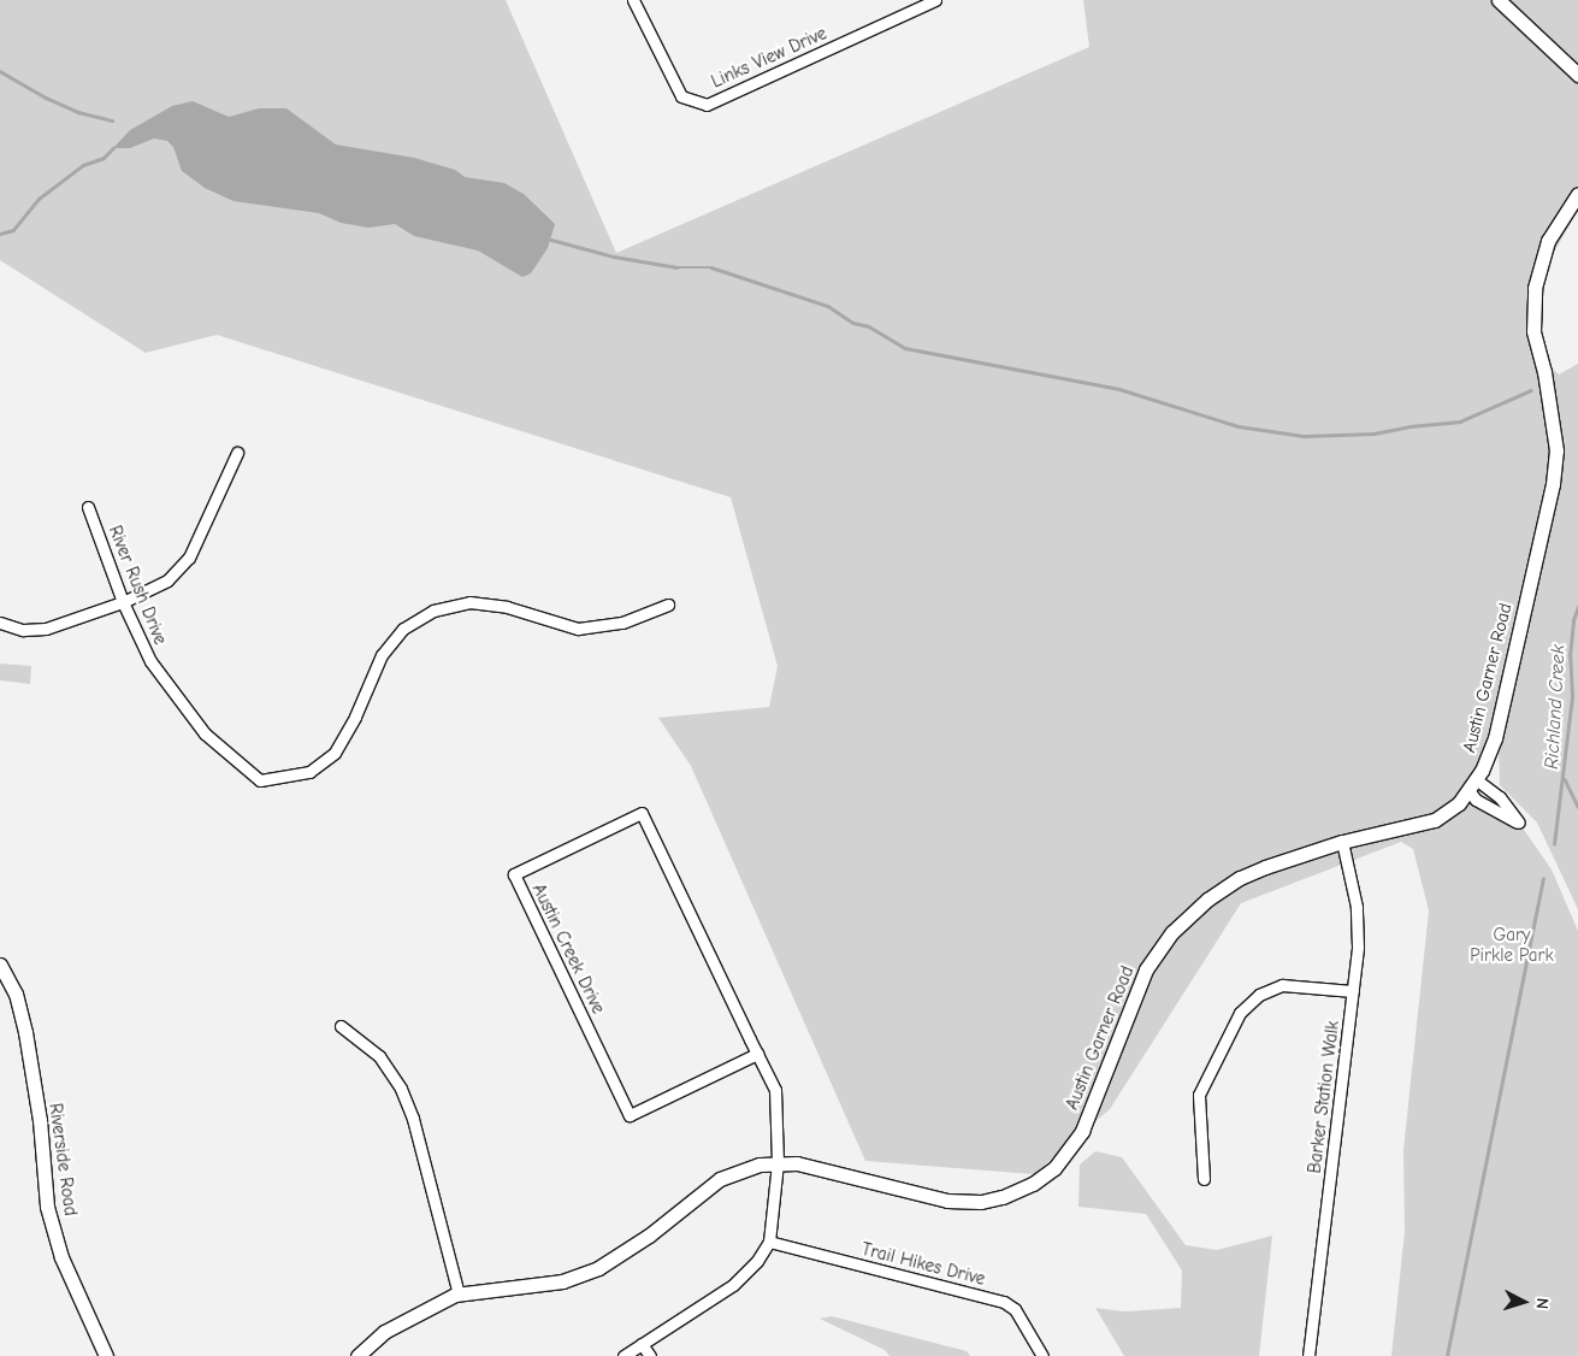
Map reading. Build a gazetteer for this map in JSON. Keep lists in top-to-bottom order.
{
  "streets": {
    "street": [
      "Links View Drive",
      "River Rush Drive",
      "Austin Garner Road",
      "Austin Creek Drive",
      "Barker Station Walk",
      "Riverside Road",
      "Trail Hikes Drive"
    ]
  },
  "crossings": [
    ["Austin Garner Road", "Austin Creek Drive"],
    ["Austin Garner Road", "Barker Station Walk"],
    ["Austin Creek Drive", "Trail Hikes Drive"]
  ],
  "water": ["Richland Creek"],
  "parks": ["Gary Pirkle Park"],
  "north": "right"
}
